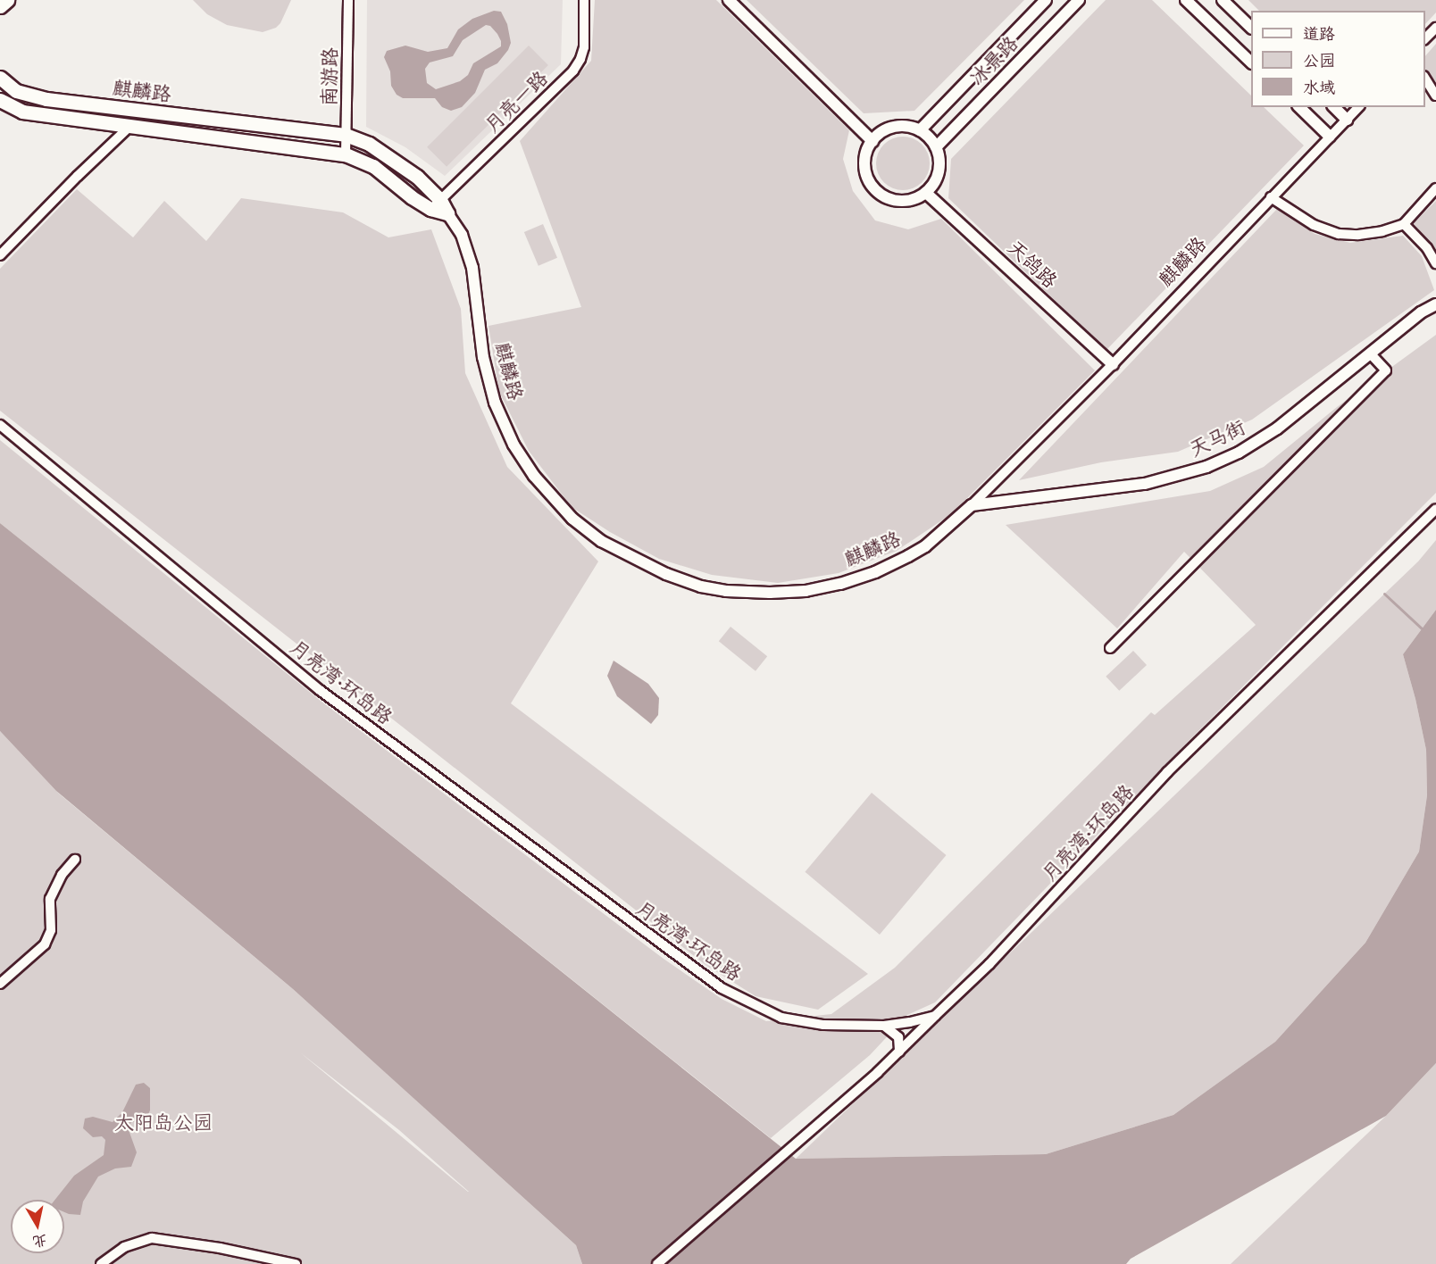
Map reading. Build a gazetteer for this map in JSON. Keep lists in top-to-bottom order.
{
  "streets": {
    "main road": ["麒麟路"],
    "street": [
      "冰景路",
      "南游路",
      "月亮一路",
      "天鸽路",
      "天马街",
      "月亮湾·环岛路"
    ]
  },
  "crossings": [
    ["冰景路", "天鸽路"],
    ["南游路", "麒麟路"],
    ["麒麟路", "月亮一路"],
    ["麒麟路", "天鸽路"],
    ["麒麟路", "天马街"]
  ],
  "parks": ["太阳岛公园"],
  "legend": ["道路", "公园", "水域"],
  "north": "bottom"
}
